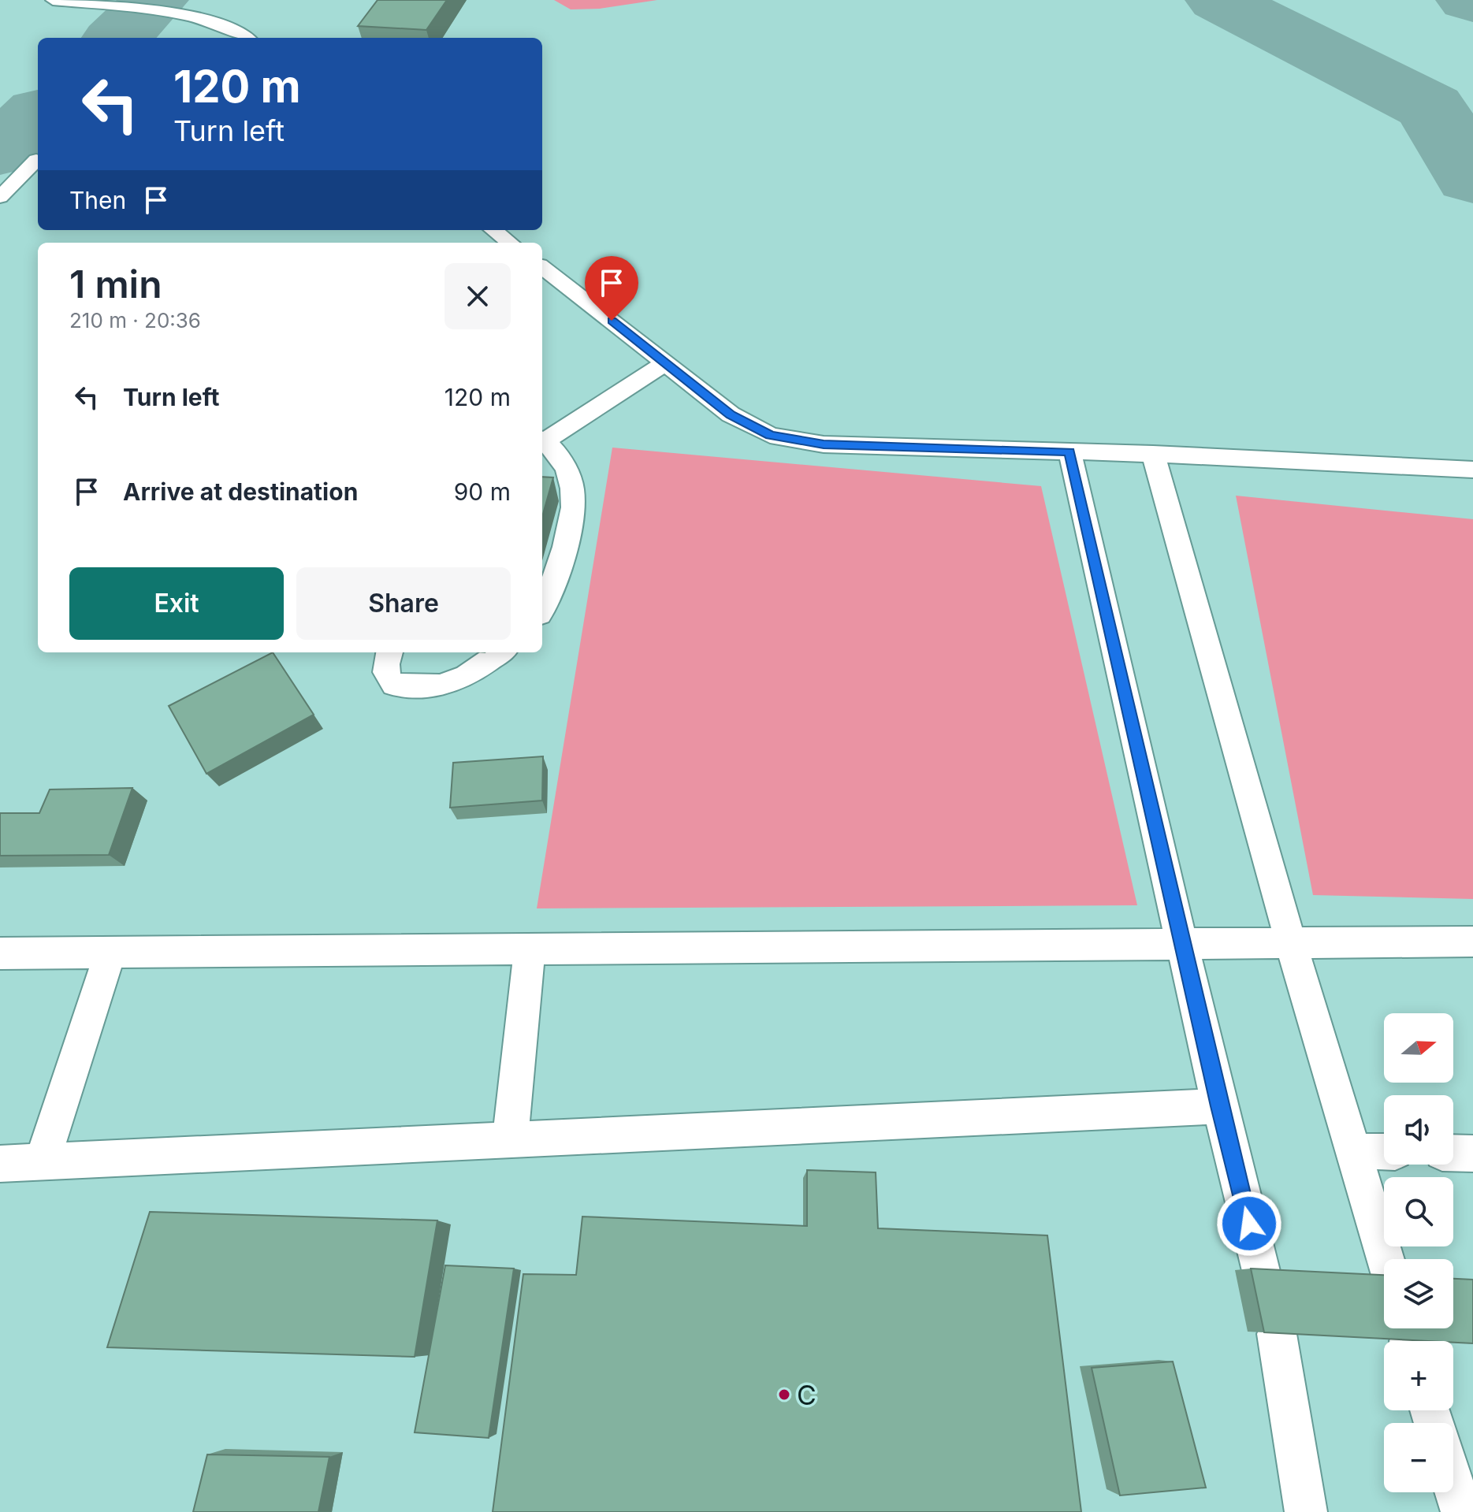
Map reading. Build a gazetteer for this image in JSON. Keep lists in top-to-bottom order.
{
  "places": ["C"],
  "north": "right",
  "page": {
    "turn": ["120 m", "Turn left"],
    "then": "Then",
    "heading": ["1 min", "210 m · 20:36"],
    "list": [
      {
        "name": "Turn left",
        "value": "120 m"
      },
      {
        "name": "Arrive at destination",
        "value": "90 m"
      }
    ],
    "buttons": ["Exit", "Share"],
    "map_buttons": ["+", "−"]
  }
}
